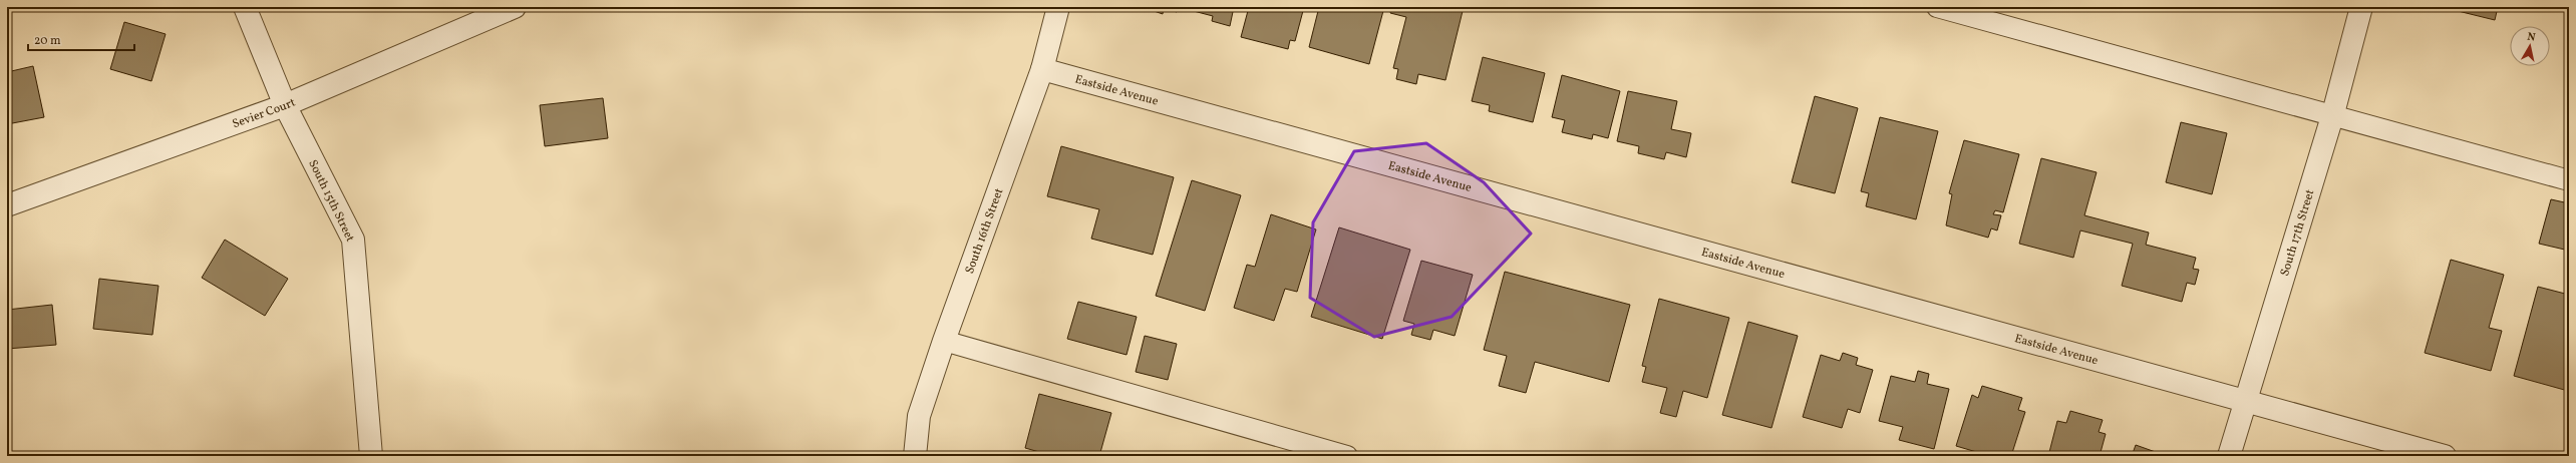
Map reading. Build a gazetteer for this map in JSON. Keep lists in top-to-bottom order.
{
  "streets": {
    "street": [
      "Eastside Avenue",
      "Sevier Court",
      "South 15th Street",
      "South 16th Street",
      "South 17th Street"
    ]
  },
  "crossings": [
    ["Eastside Avenue", "South 16th Street"],
    ["Eastside Avenue", "South 17th Street"],
    ["Sevier Court", "South 15th Street"]
  ],
  "scale_bar": "20 m",
  "north": "top"
}
